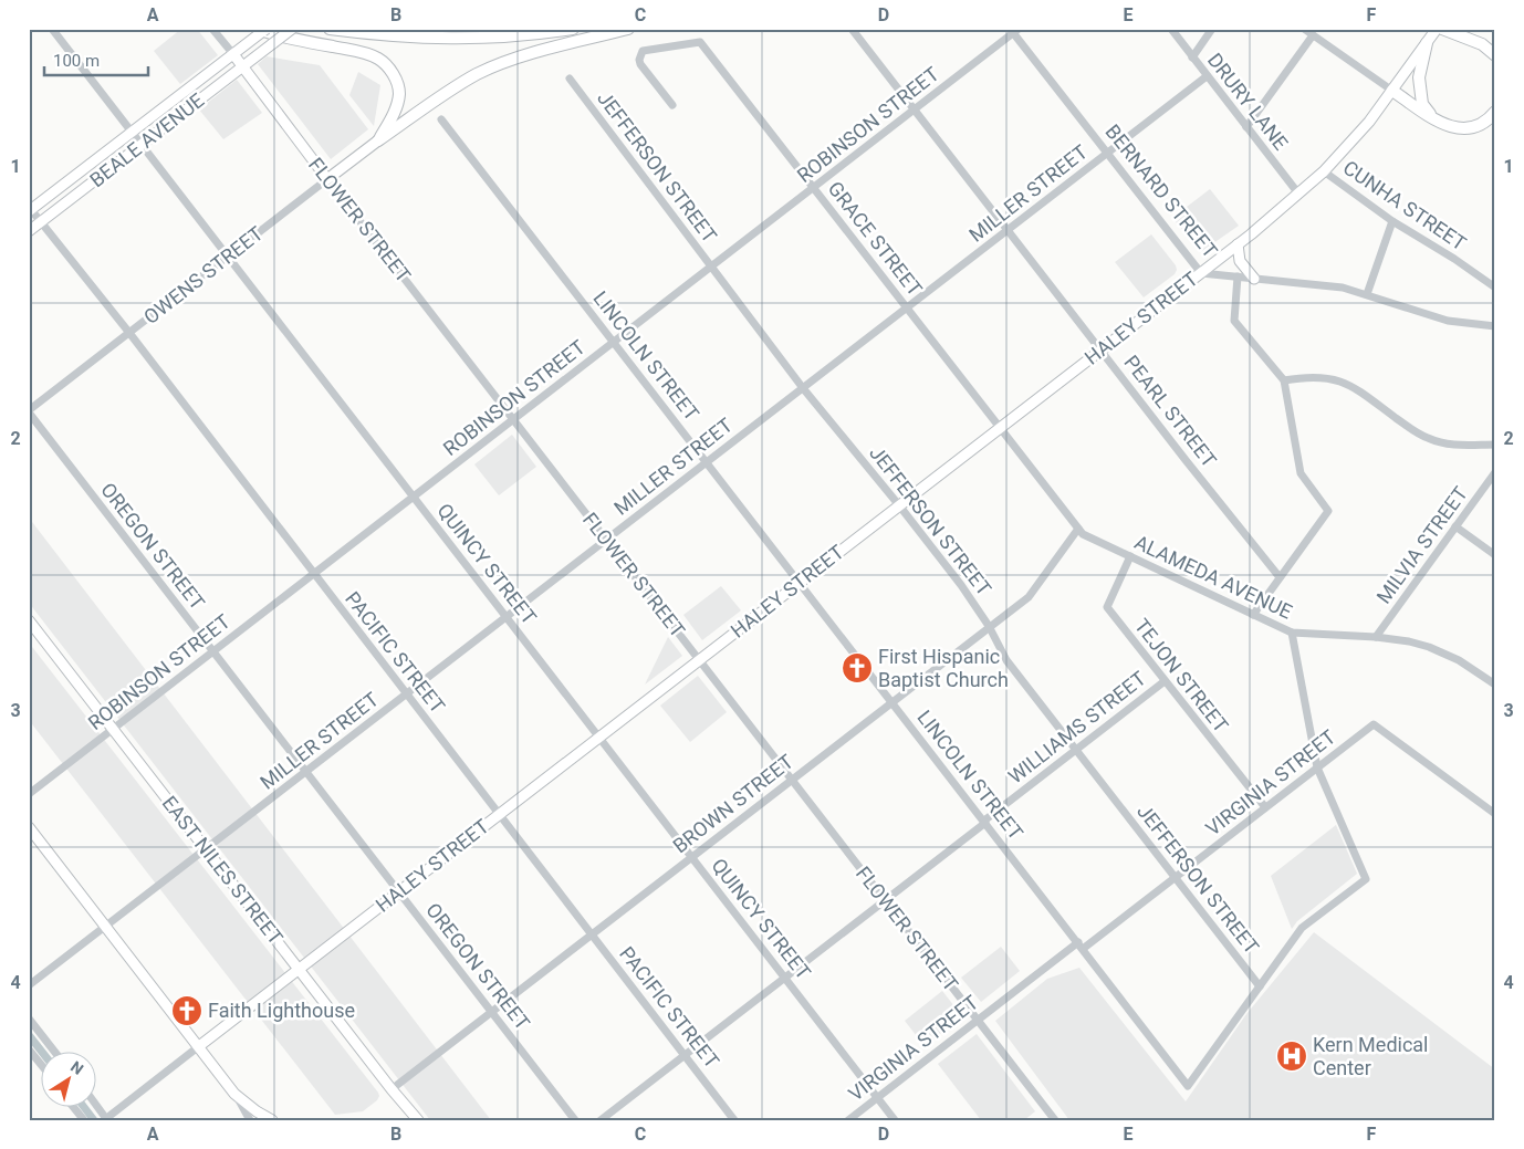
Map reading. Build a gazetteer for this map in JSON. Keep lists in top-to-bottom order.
{
  "streets": {
    "main road": [
      "BEALE AVENUE",
      "FLOWER STREET",
      "OWENS STREET",
      "HALEY STREET",
      "EAST NILES STREET"
    ],
    "street": [
      "DRURY LANE",
      "ROBINSON STREET",
      "JEFFERSON STREET",
      "BERNARD STREET",
      "MILLER STREET",
      "CUNHA STREET",
      "GRACE STREET",
      "LINCOLN STREET",
      "PEARL STREET",
      "MILVIA STREET",
      "OREGON STREET",
      "QUINCY STREET",
      "ALAMEDA AVENUE",
      "PACIFIC STREET",
      "TEJON STREET",
      "WILLIAMS STREET",
      "VIRGINIA STREET",
      "BROWN STREET"
    ]
  },
  "crossings": [
    ["DRURY LANE", "MILLER STREET"],
    ["DRURY LANE", "HALEY STREET"],
    ["ROBINSON STREET", "JEFFERSON STREET"],
    ["ROBINSON STREET", "BERNARD STREET"],
    ["ROBINSON STREET", "FLOWER STREET"],
    ["ROBINSON STREET", "GRACE STREET"],
    ["ROBINSON STREET", "LINCOLN STREET"],
    ["ROBINSON STREET", "PEARL STREET"],
    ["ROBINSON STREET", "OREGON STREET"],
    ["ROBINSON STREET", "QUINCY STREET"],
    ["ROBINSON STREET", "PACIFIC STREET"],
    ["ROBINSON STREET", "EAST NILES STREET"],
    ["BEALE AVENUE", "FLOWER STREET"],
    ["BEALE AVENUE", "QUINCY STREET"],
    ["BEALE AVENUE", "PACIFIC STREET"],
    ["JEFFERSON STREET", "MILLER STREET"],
    ["JEFFERSON STREET", "HALEY STREET"],
    ["JEFFERSON STREET", "LINCOLN STREET"],
    ["JEFFERSON STREET", "WILLIAMS STREET"],
    ["JEFFERSON STREET", "VIRGINIA STREET"],
    ["JEFFERSON STREET", "BROWN STREET"],
    ["BERNARD STREET", "MILLER STREET"],
    ["BERNARD STREET", "HALEY STREET"],
    ["MILLER STREET", "FLOWER STREET"],
    ["MILLER STREET", "GRACE STREET"],
    ["MILLER STREET", "LINCOLN STREET"],
    ["MILLER STREET", "PEARL STREET"],
    ["MILLER STREET", "OREGON STREET"],
    ["MILLER STREET", "QUINCY STREET"],
    ["MILLER STREET", "PACIFIC STREET"],
    ["MILLER STREET", "EAST NILES STREET"],
    ["CUNHA STREET", "HALEY STREET"],
    ["FLOWER STREET", "OWENS STREET"],
    ["FLOWER STREET", "HALEY STREET"],
    ["FLOWER STREET", "WILLIAMS STREET"],
    ["FLOWER STREET", "VIRGINIA STREET"],
    ["FLOWER STREET", "BROWN STREET"],
    ["GRACE STREET", "HALEY STREET"],
    ["GRACE STREET", "ALAMEDA AVENUE"],
    ["GRACE STREET", "BROWN STREET"],
    ["OWENS STREET", "OREGON STREET"],
    ["OWENS STREET", "QUINCY STREET"],
    ["OWENS STREET", "PACIFIC STREET"],
    ["HALEY STREET", "LINCOLN STREET"],
    ["HALEY STREET", "PEARL STREET"],
    ["HALEY STREET", "OREGON STREET"],
    ["HALEY STREET", "QUINCY STREET"],
    ["HALEY STREET", "PACIFIC STREET"],
    ["HALEY STREET", "EAST NILES STREET"],
    ["LINCOLN STREET", "WILLIAMS STREET"],
    ["LINCOLN STREET", "VIRGINIA STREET"],
    ["LINCOLN STREET", "BROWN STREET"],
    ["MILVIA STREET", "ALAMEDA AVENUE"],
    ["OREGON STREET", "BROWN STREET"],
    ["QUINCY STREET", "WILLIAMS STREET"],
    ["QUINCY STREET", "VIRGINIA STREET"],
    ["QUINCY STREET", "BROWN STREET"],
    ["ALAMEDA AVENUE", "TEJON STREET"],
    ["ALAMEDA AVENUE", "BROWN STREET"],
    ["PACIFIC STREET", "WILLIAMS STREET"],
    ["PACIFIC STREET", "BROWN STREET"],
    ["TEJON STREET", "WILLIAMS STREET"],
    ["TEJON STREET", "VIRGINIA STREET"],
    ["BROWN STREET", "EAST NILES STREET"]
  ],
  "places": {
    "church": ["First Hispanic Baptist Church", "Faith Lighthouse"],
    "hospital": ["Kern Medical Center"]
  },
  "scale_bar": "100 m",
  "north": "top right",
  "grid": {
    "columns": [
      "A",
      "B",
      "C",
      "D",
      "E",
      "F"
    ],
    "rows": [
      "1",
      "2",
      "3",
      "4"
    ]
  }
}
